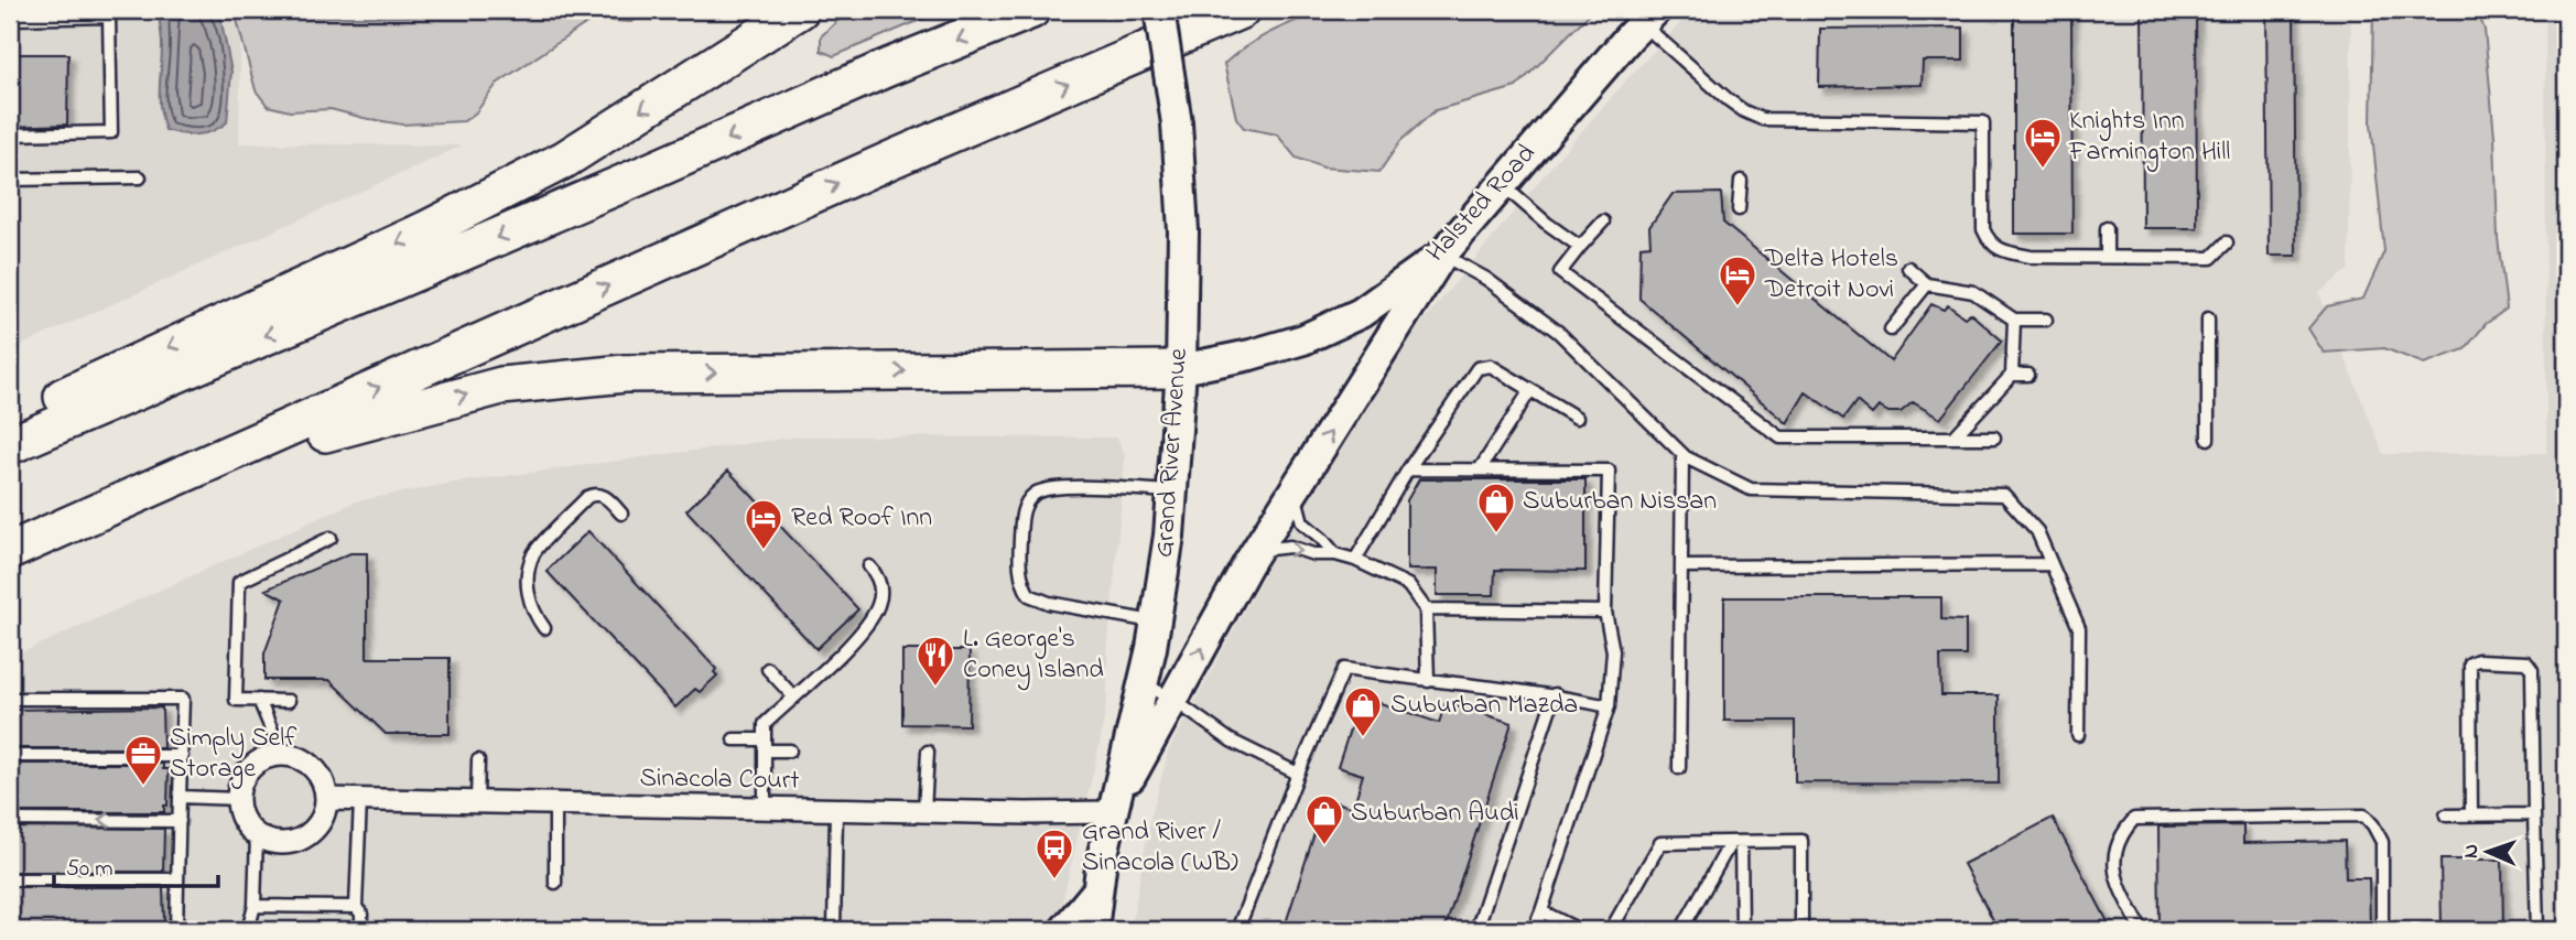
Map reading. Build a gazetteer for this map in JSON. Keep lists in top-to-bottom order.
{
  "streets": {
    "main road": ["Halsted Road", "Grand River Avenue"],
    "street": ["Sinacola Court"]
  },
  "crossings": [
    ["Halsted Road", "Grand River Avenue"],
    ["Grand River Avenue", "Sinacola Court"]
  ],
  "places": {
    "hotel": ["Knights Inn Farmington Hill", "Delta Hotels Detroit Novi", "Red Roof Inn"],
    "shop": ["Suburban Nissan", "Suburban Mazda", "Suburban Audi"],
    "restaurant": ["L. George's Coney Island"],
    "office": ["Simply Self Storage"],
    "bus stop": ["Grand River / Sinacola (WB)"]
  },
  "scale_bar": "50 m",
  "north": "left"
}
